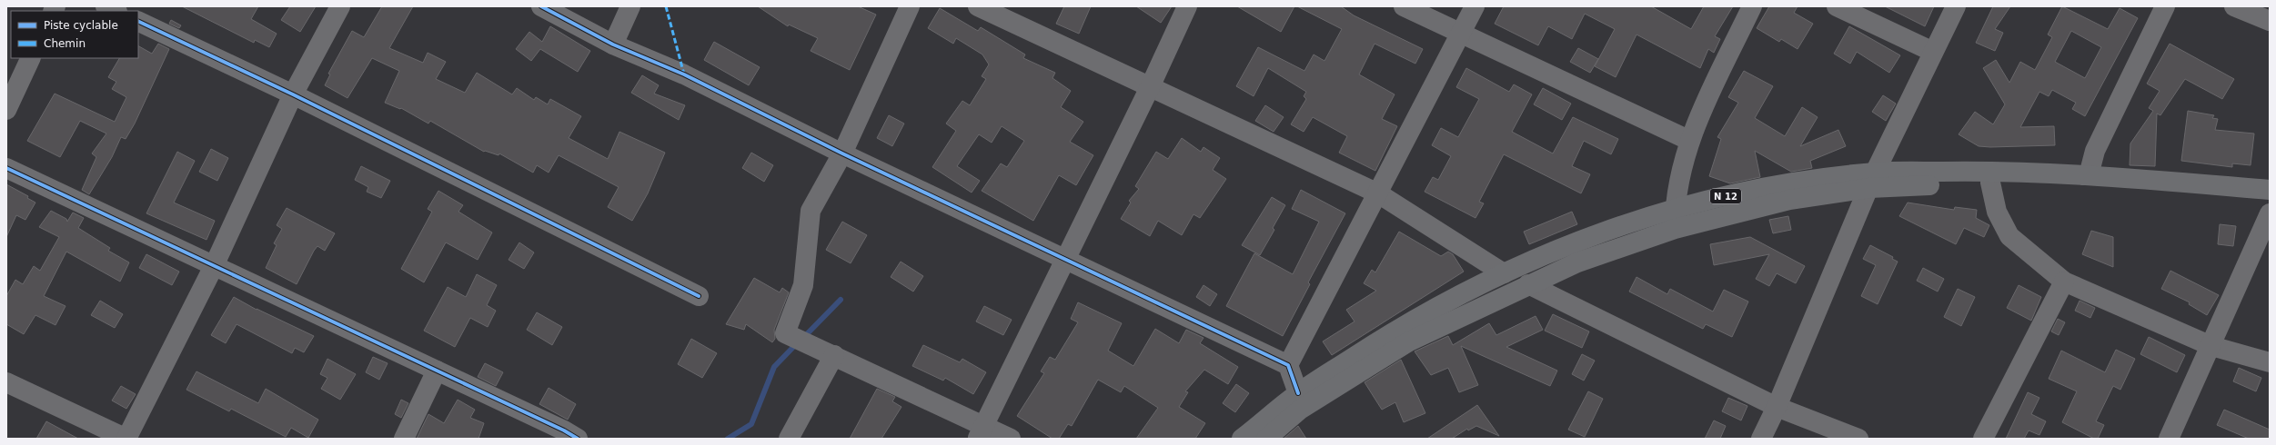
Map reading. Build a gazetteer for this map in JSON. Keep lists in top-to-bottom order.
{
  "streets": {
    "main road": ["N 12"]
  },
  "legend": ["Piste cyclable", "Chemin"]
}
